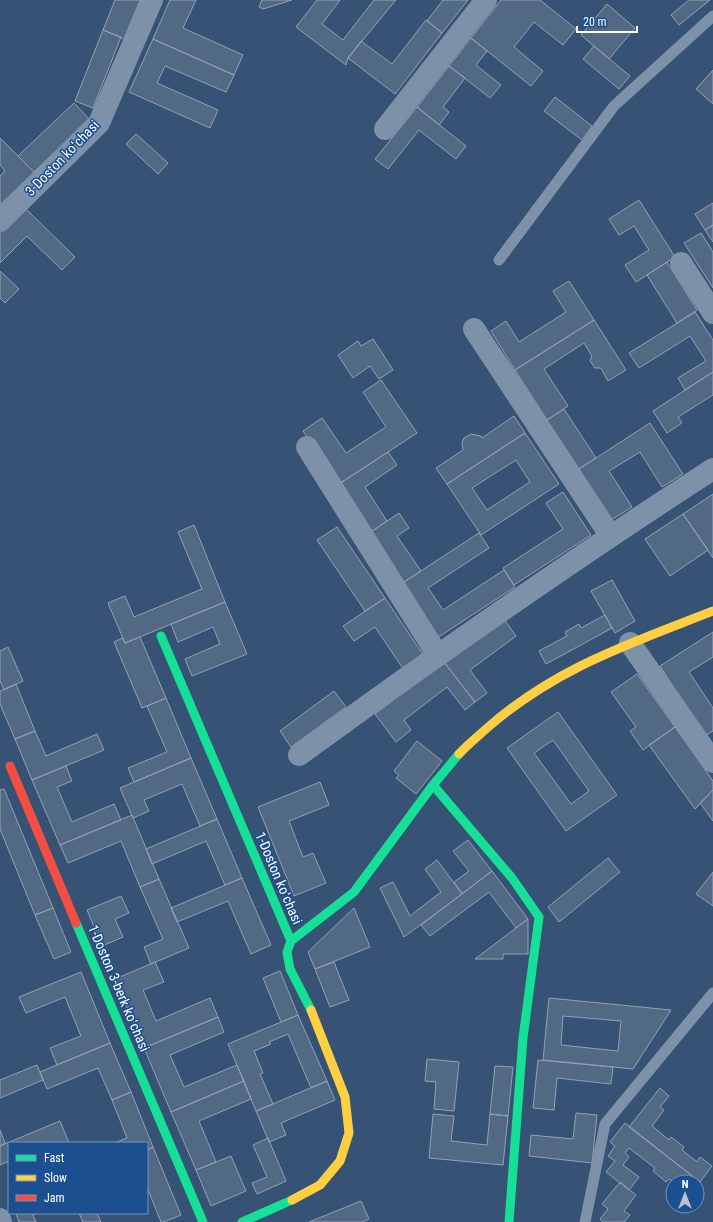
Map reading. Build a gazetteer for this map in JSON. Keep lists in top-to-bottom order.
{
  "streets": {
    "street": ["3-Doston koʻchasi", "1-Doston koʻchasi", "1-Doston 3-berk koʻchasi"]
  },
  "legend": ["Fast", "Slow", "Jam"],
  "scale_bar": "20 m",
  "north": "top"
}
